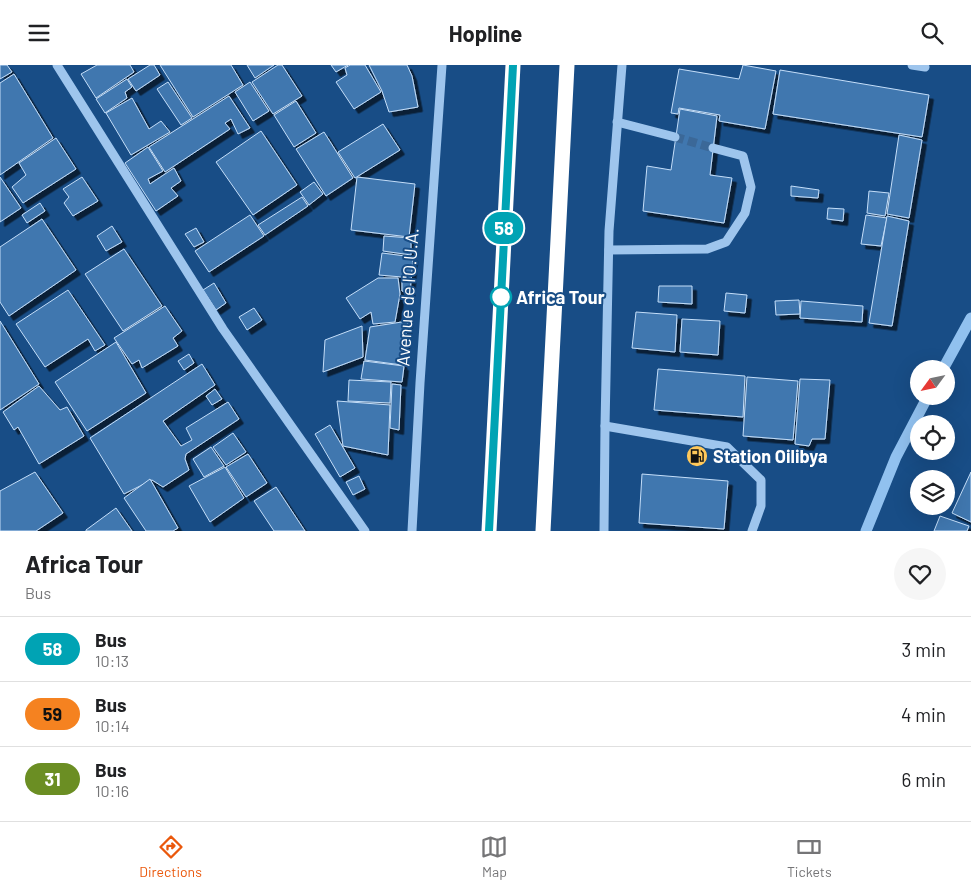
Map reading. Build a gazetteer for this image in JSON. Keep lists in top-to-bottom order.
{
  "streets": {
    "street": ["Avenue de l'O.U.A."]
  },
  "places": {
    "other": ["Africa Tour"],
    "fuel station": ["Station Oilibya"]
  },
  "lines": ["bus line 58"],
  "north": "bottom left",
  "page": {
    "header": "Hopline",
    "on_map": "58",
    "heading": ["Africa Tour", "Bus"],
    "list": [
      {
        "mark": "58",
        "name": "Bus",
        "note": "10:13",
        "value": "3 min"
      },
      {
        "mark": "59",
        "name": "Bus",
        "note": "10:14",
        "value": "4 min"
      },
      {
        "mark": "31",
        "name": "Bus",
        "note": "10:16",
        "value": "6 min"
      }
    ],
    "tabs": ["Directions", "Map", "Tickets"]
  }
}
